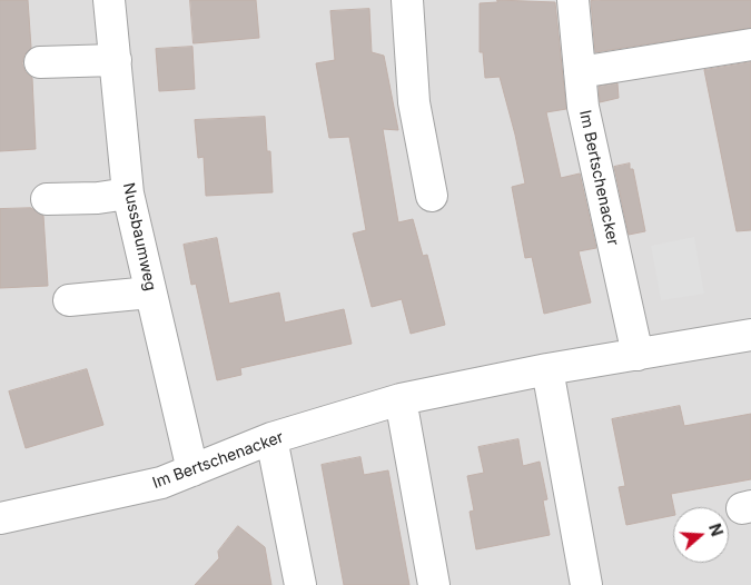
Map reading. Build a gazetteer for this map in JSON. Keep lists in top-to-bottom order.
{
  "streets": {
    "street": ["Im Bertschenacker", "Nussbaumweg"]
  },
  "crossings": [
    ["Im Bertschenacker", "Nussbaumweg"]
  ],
  "north": "right"
}
